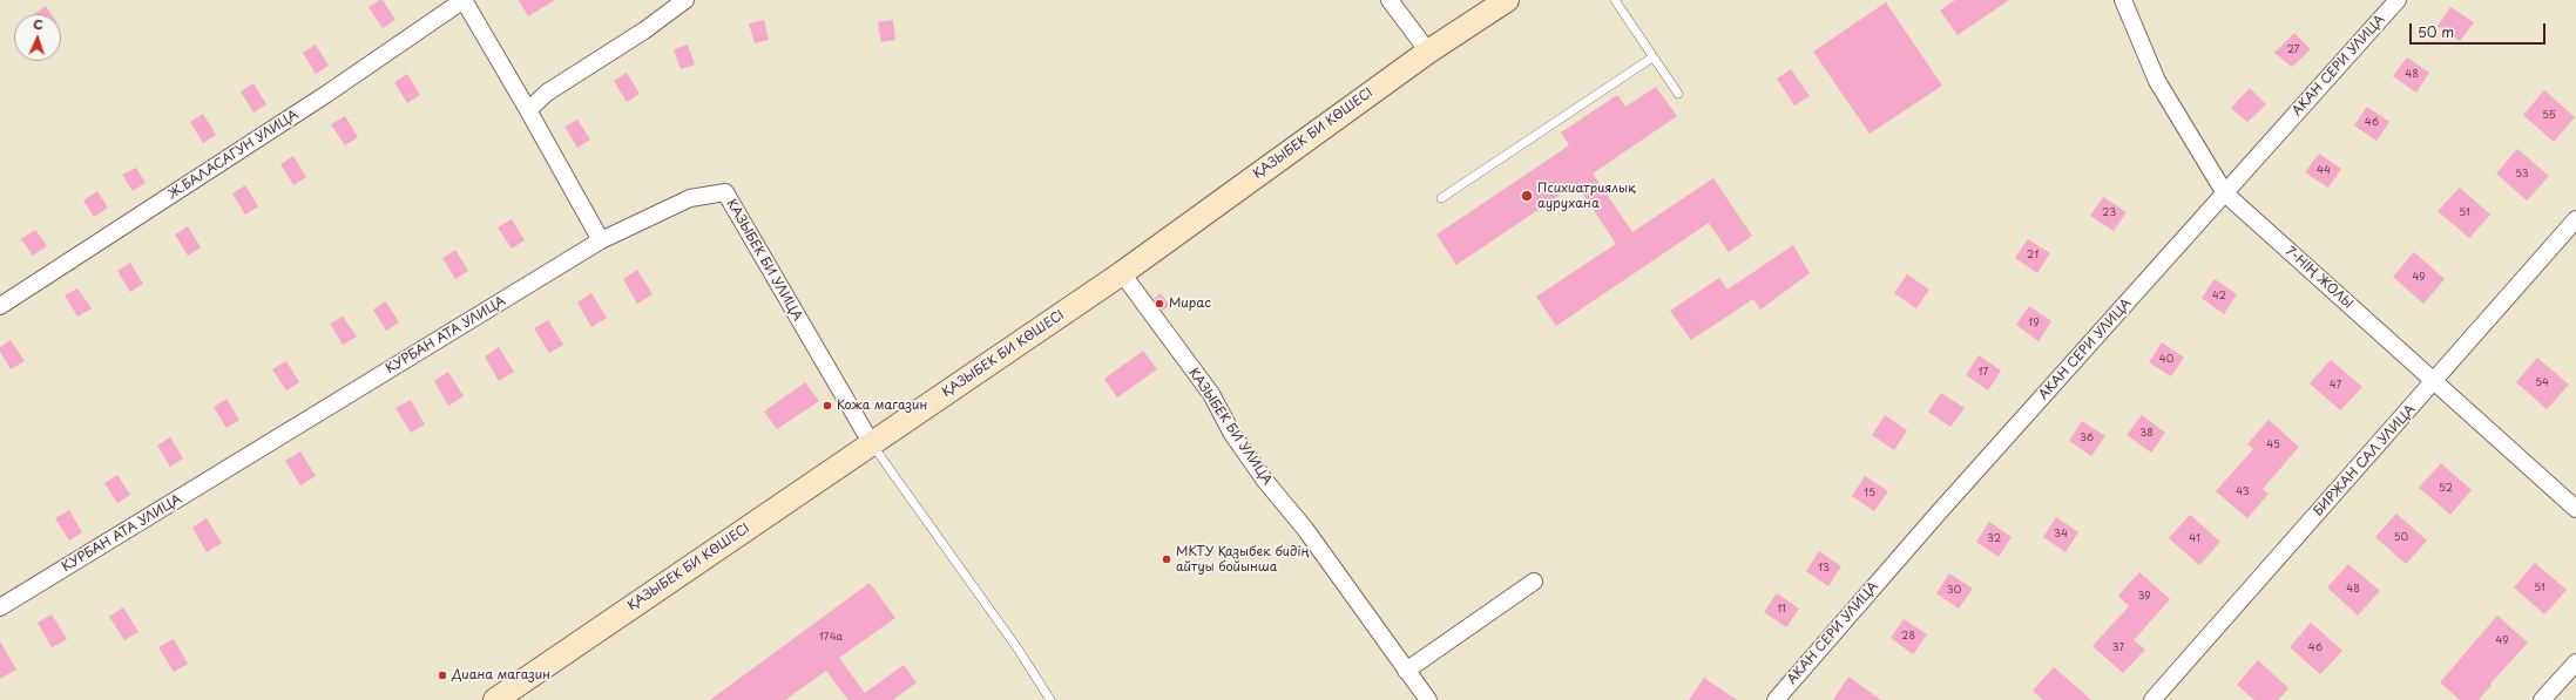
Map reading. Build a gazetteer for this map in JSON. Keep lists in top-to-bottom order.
{
  "streets": {
    "main road": ["ҚАЗЫБЕК БИ КӨШЕСІ"],
    "street": [
      "АКАН СЕРИ УЛИЦА",
      "Ж.БАЛАСАГУН УЛИЦА",
      "КАЗЫБЕК БИ УЛИЦА",
      "7-НІҢ ЖОЛЫ",
      "КУРБАН АТА УЛИЦА",
      "БИРЖАН САЛ УЛИЦА"
    ]
  },
  "crossings": [
    ["АКАН СЕРИ УЛИЦА", "7-НІҢ ЖОЛЫ"],
    ["ҚАЗЫБЕК БИ КӨШЕСІ", "КАЗЫБЕК БИ УЛИЦА"],
    ["КАЗЫБЕК БИ УЛИЦА", "КУРБАН АТА УЛИЦА"],
    ["7-НІҢ ЖОЛЫ", "БИРЖАН САЛ УЛИЦА"]
  ],
  "places": [
    "Психиатриялық аурухана",
    "Мирас",
    "Кожа магазин",
    "МКТУ Қазыбек бидің айтуы бойынша",
    "Диана магазин"
  ],
  "house_numbers": [
    "27",
    "48",
    "55",
    "46",
    "44",
    "53",
    "23",
    "51",
    "21",
    "49",
    "42",
    "19",
    "40",
    "17",
    "54",
    "47",
    "38",
    "36",
    "45",
    "52",
    "43",
    "15",
    "34",
    "50",
    "32",
    "41",
    "13",
    "51",
    "48",
    "30",
    "39",
    "11",
    "28",
    "174а",
    "49",
    "37",
    "46"
  ],
  "scale_bar": "50 m",
  "north": "top"
}
